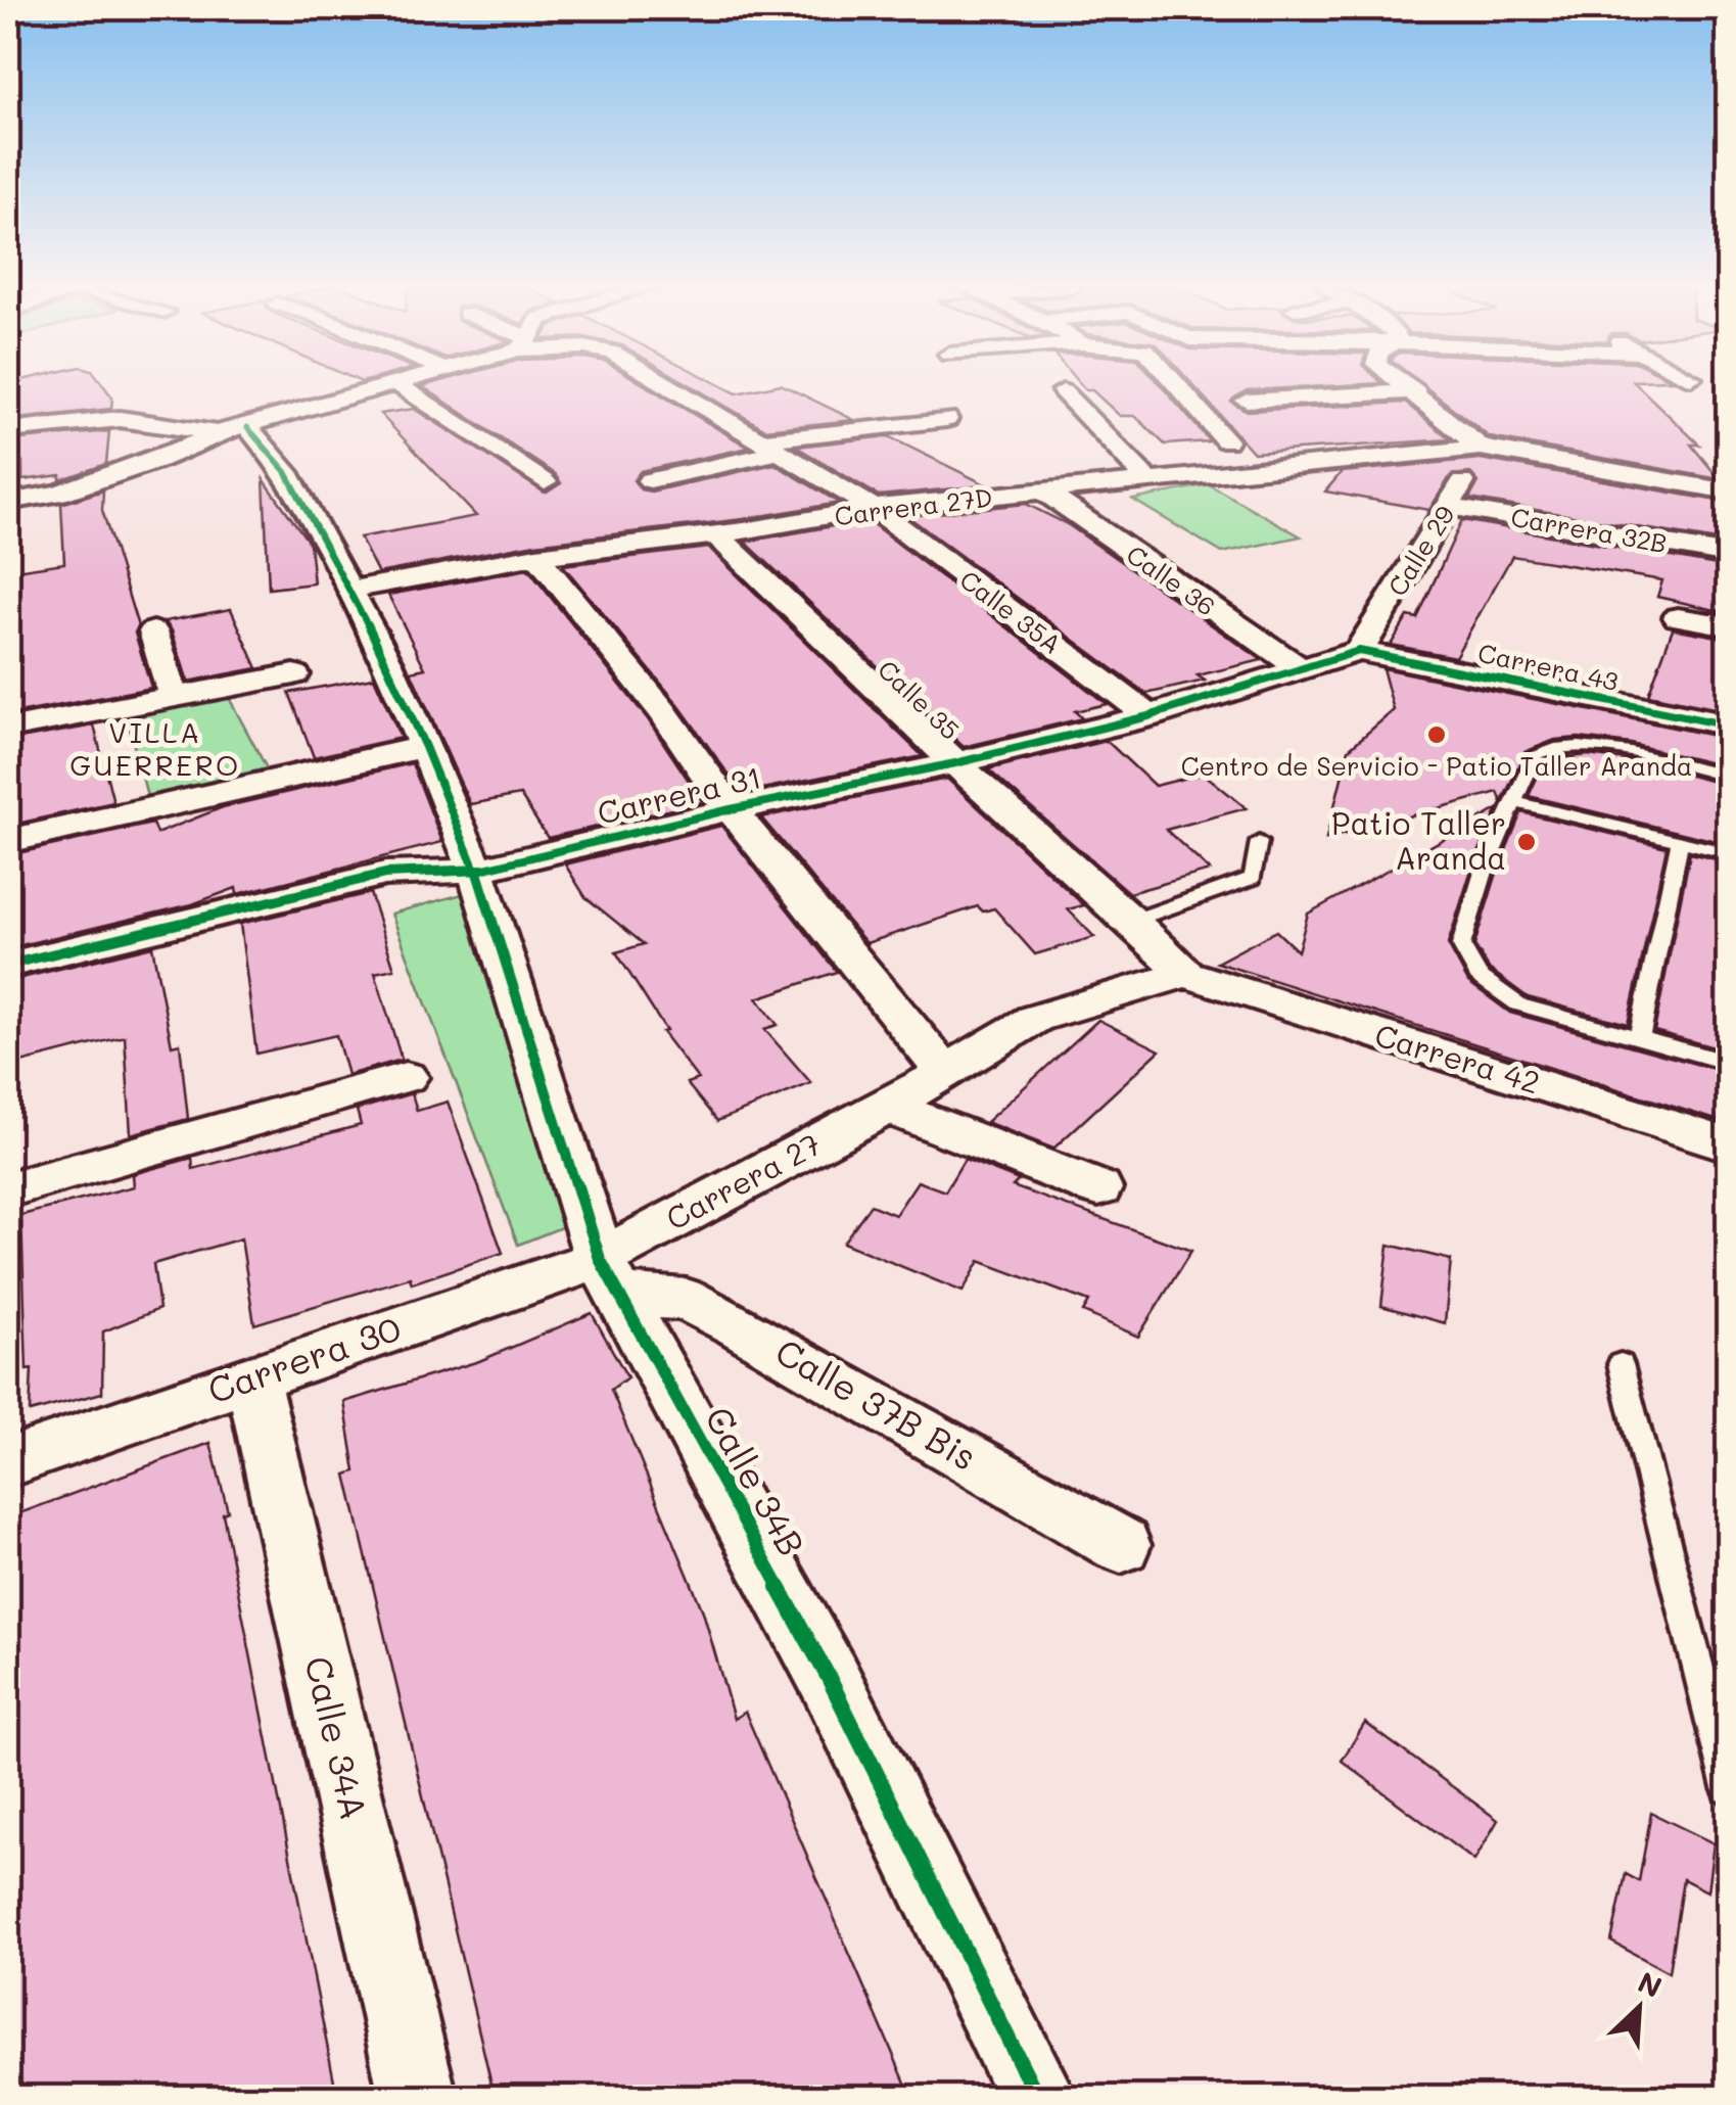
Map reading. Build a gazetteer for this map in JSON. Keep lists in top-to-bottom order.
{
  "streets": {
    "street": [
      "Carrera 27D",
      "Carrera 32B",
      "Calle 29",
      "Calle 36",
      "Calle 35A",
      "Carrera 43",
      "Calle 35",
      "Carrera 31",
      "Carrera 42",
      "Carrera 27",
      "Carrera 30",
      "Calle 37B Bis",
      "Calle 34B",
      "Calle 34A"
    ]
  },
  "crossings": [
    ["Carrera 27D", "Calle 29"],
    ["Carrera 27D", "Calle 36"],
    ["Carrera 27D", "Calle 35A"],
    ["Carrera 27D", "Calle 35"],
    ["Carrera 27D", "Calle 34B"],
    ["Carrera 32B", "Calle 29"],
    ["Calle 29", "Carrera 43"],
    ["Calle 29", "Carrera 31"],
    ["Calle 36", "Carrera 31"],
    ["Calle 35A", "Carrera 31"],
    ["Carrera 43", "Carrera 31"],
    ["Calle 35", "Carrera 31"],
    ["Calle 35", "Carrera 42"],
    ["Calle 35", "Carrera 27"],
    ["Carrera 31", "Calle 34B"],
    ["Carrera 42", "Carrera 27"],
    ["Carrera 27", "Carrera 30"],
    ["Carrera 27", "Calle 37B Bis"],
    ["Carrera 27", "Calle 34B"],
    ["Carrera 30", "Calle 37B Bis"],
    ["Carrera 30", "Calle 34B"],
    ["Carrera 30", "Calle 34A"],
    ["Calle 37B Bis", "Calle 34B"]
  ],
  "districts": ["VILLA GUERRERO"],
  "places": ["Centro de Servicio - Patio Taller Aranda", "Patio Taller Aranda"],
  "north": "top right"
}
